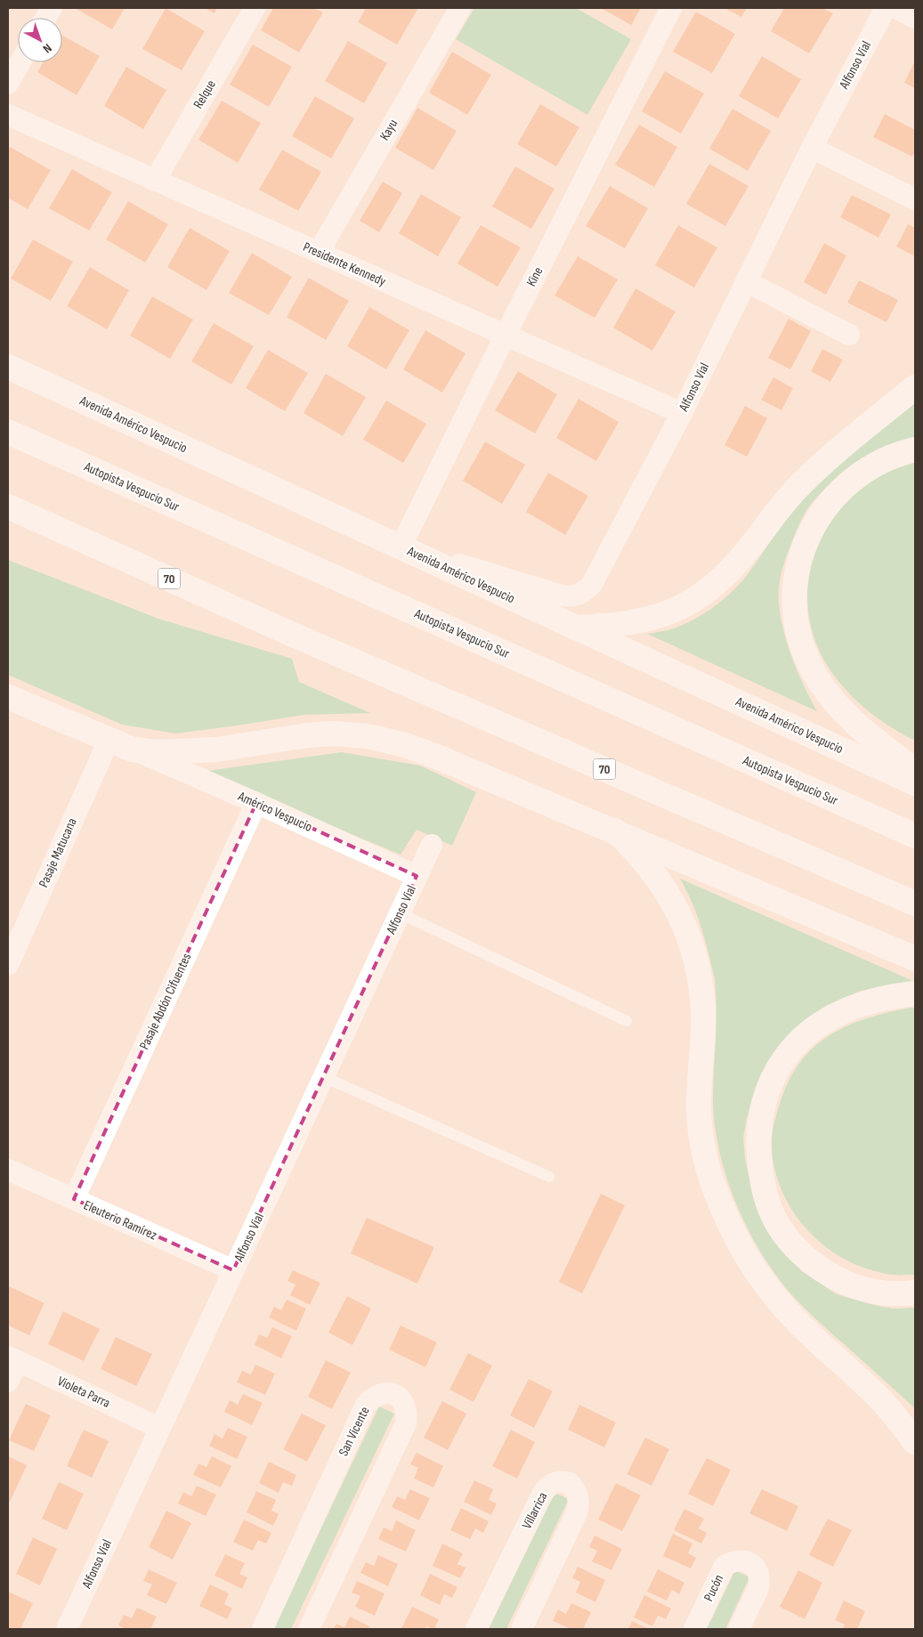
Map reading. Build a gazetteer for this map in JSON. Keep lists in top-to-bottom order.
{
  "streets": {
    "main road": ["Avenida Américo Vespucio", "Autopista Vespucio Sur", "70"],
    "street": [
      "Alfonso Vial",
      "Relque",
      "Kayu",
      "Presidente Kennedy",
      "Kine",
      "Américo Vespucio",
      "Pasaje Matucana",
      "Pasaje Abdón Cifuentes",
      "Eleuterio Ramírez",
      "Violeta Parra",
      "San Vicente",
      "Villarrica",
      "Pucón"
    ]
  },
  "crossings": [
    ["Alfonso Vial", "Presidente Kennedy"],
    ["Alfonso Vial", "Kine"],
    ["Alfonso Vial", "Avenida Américo Vespucio"],
    ["Alfonso Vial", "Américo Vespucio"],
    ["Alfonso Vial", "Eleuterio Ramírez"],
    ["Alfonso Vial", "Violeta Parra"],
    ["Relque", "Presidente Kennedy"],
    ["Kayu", "Presidente Kennedy"],
    ["Presidente Kennedy", "Kine"],
    ["Kine", "Avenida Américo Vespucio"],
    ["Américo Vespucio", "Pasaje Abdón Cifuentes"],
    ["Pasaje Abdón Cifuentes", "Eleuterio Ramírez"]
  ],
  "north": "bottom right"
}
